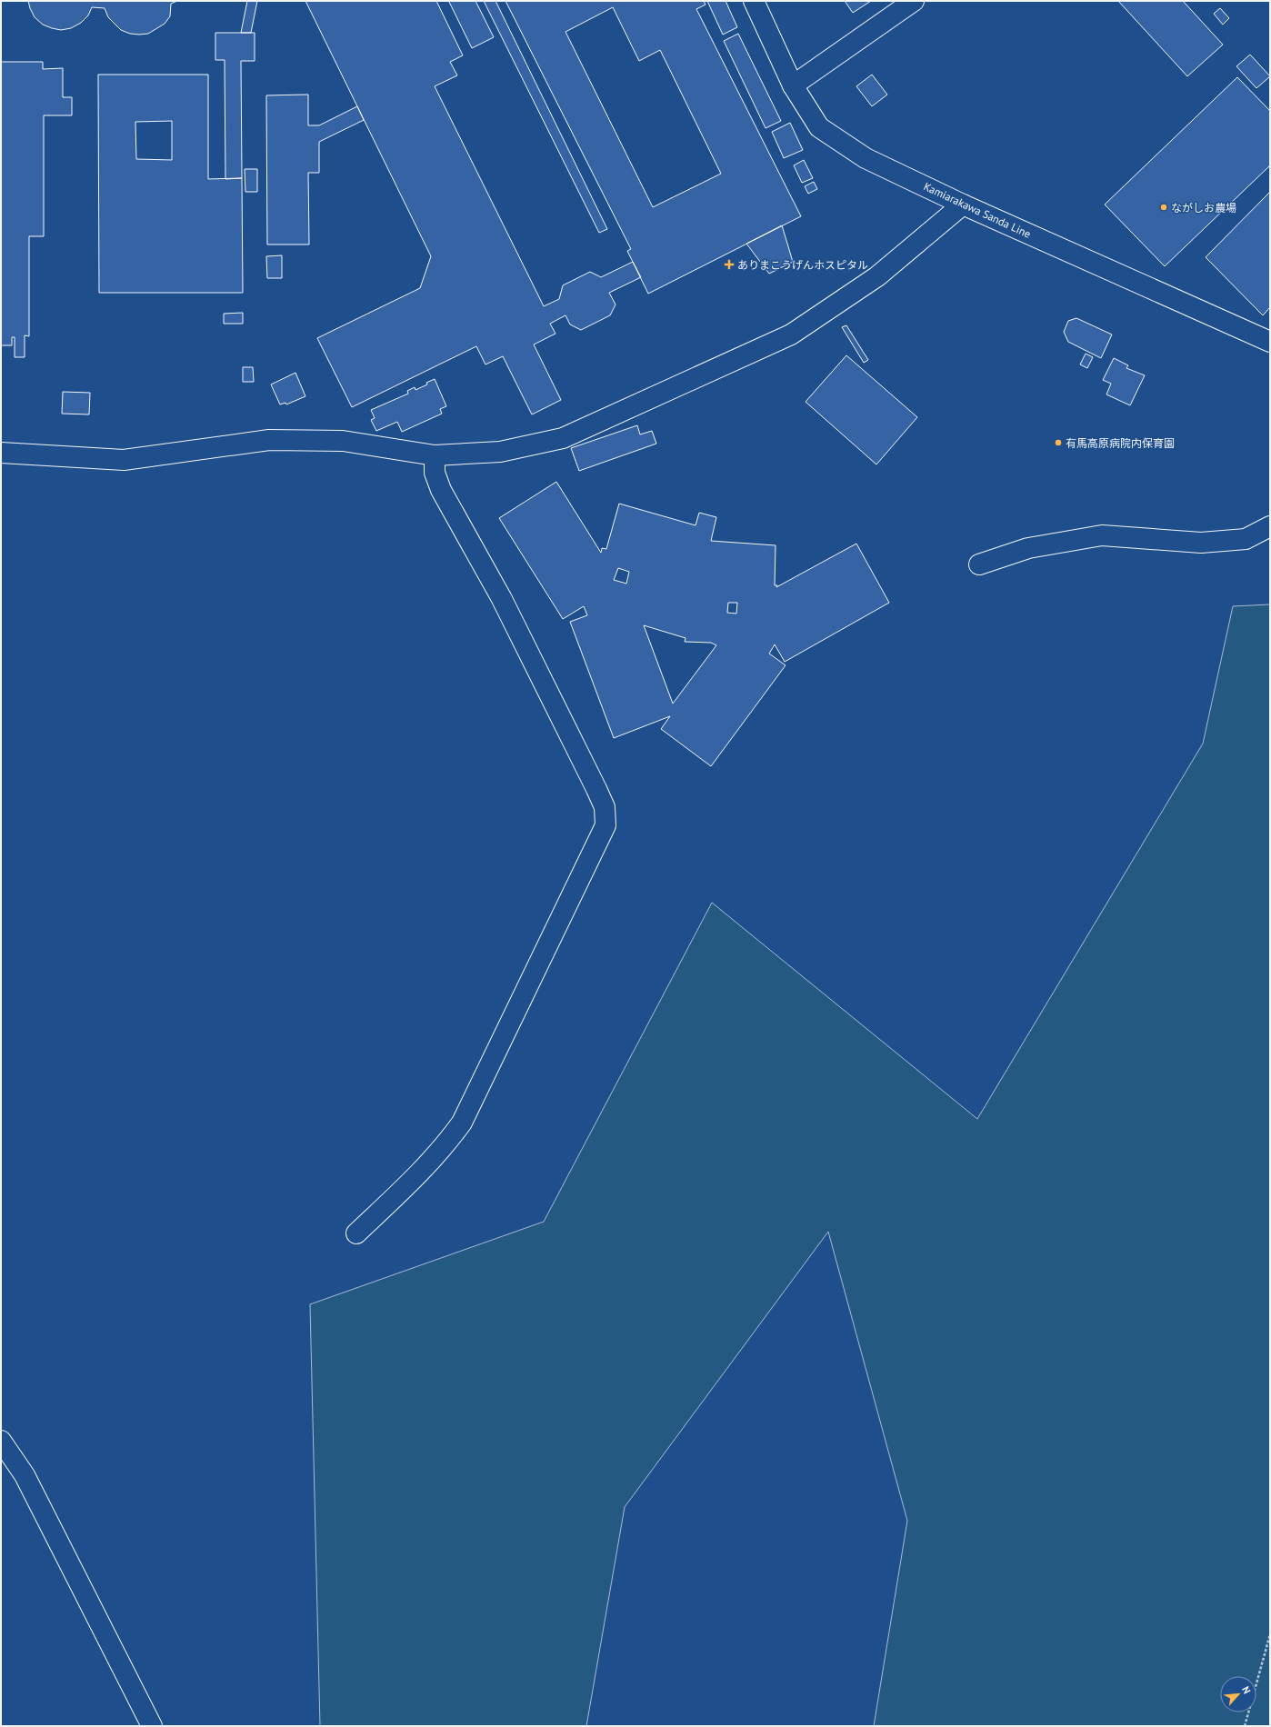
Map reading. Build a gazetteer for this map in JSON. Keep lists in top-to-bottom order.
{
  "streets": {
    "street": ["Kamiarakawa Sanda Line"]
  },
  "places": {
    "other": ["ながしお農場", "有馬高原病院内保育園"],
    "health": ["ありまこうげんホスピタル"]
  },
  "north": "top right"
}
